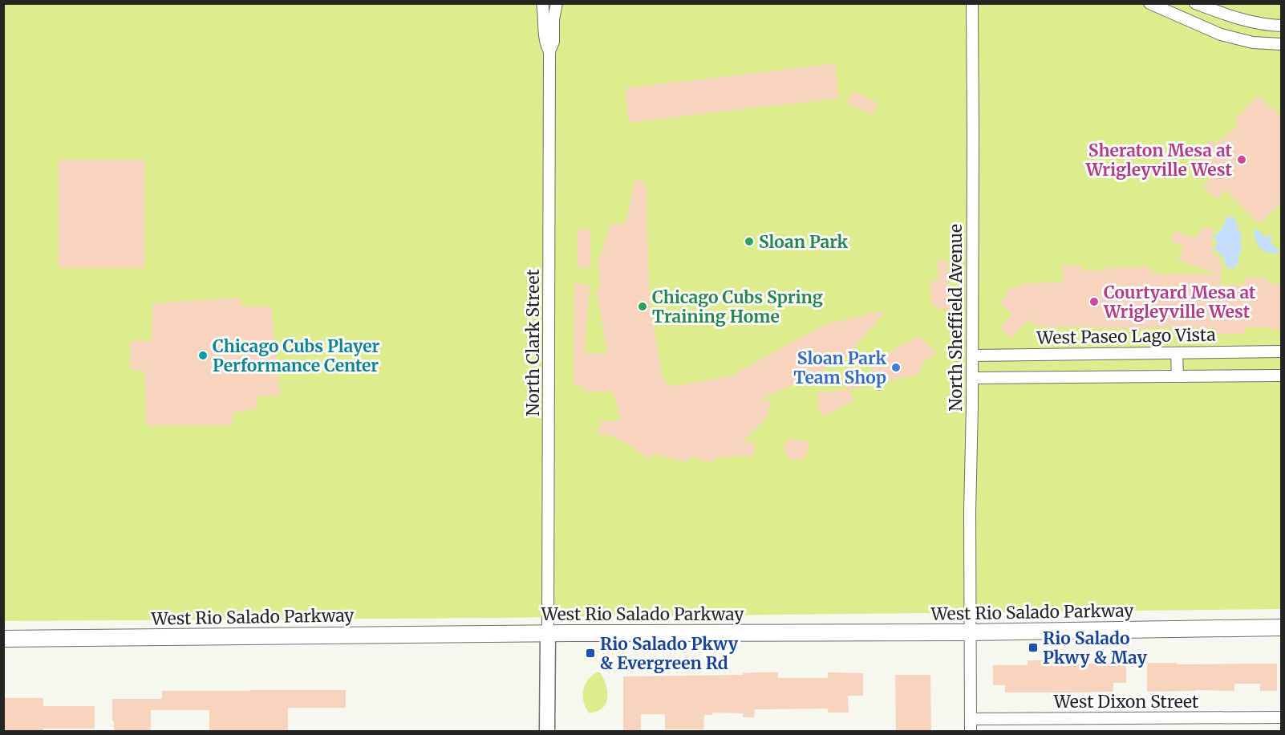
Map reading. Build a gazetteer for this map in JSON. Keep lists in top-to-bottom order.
{
  "streets": {
    "main road": ["West Rio Salado Parkway"],
    "street": [
      "North Sheffield Avenue",
      "West Paseo Lago Vista",
      "North Clark Street",
      "West Dixon Street"
    ]
  },
  "crossings": [
    ["North Sheffield Avenue", "West Paseo Lago Vista"],
    ["North Sheffield Avenue", "West Rio Salado Parkway"],
    ["North Sheffield Avenue", "West Dixon Street"],
    ["North Clark Street", "West Rio Salado Parkway"]
  ],
  "places": {
    "other": [
      "Sheraton Mesa at Wrigleyville West",
      "Sloan Park",
      "Courtyard Mesa at Wrigleyville West",
      "Chicago Cubs Spring Training Home",
      "Chicago Cubs Player Performance Center",
      "Sloan Park Team Shop"
    ],
    "transit": ["Rio Salado Pkwy & May", "Rio Salado Pkwy & Evergreen Rd"]
  }
}
